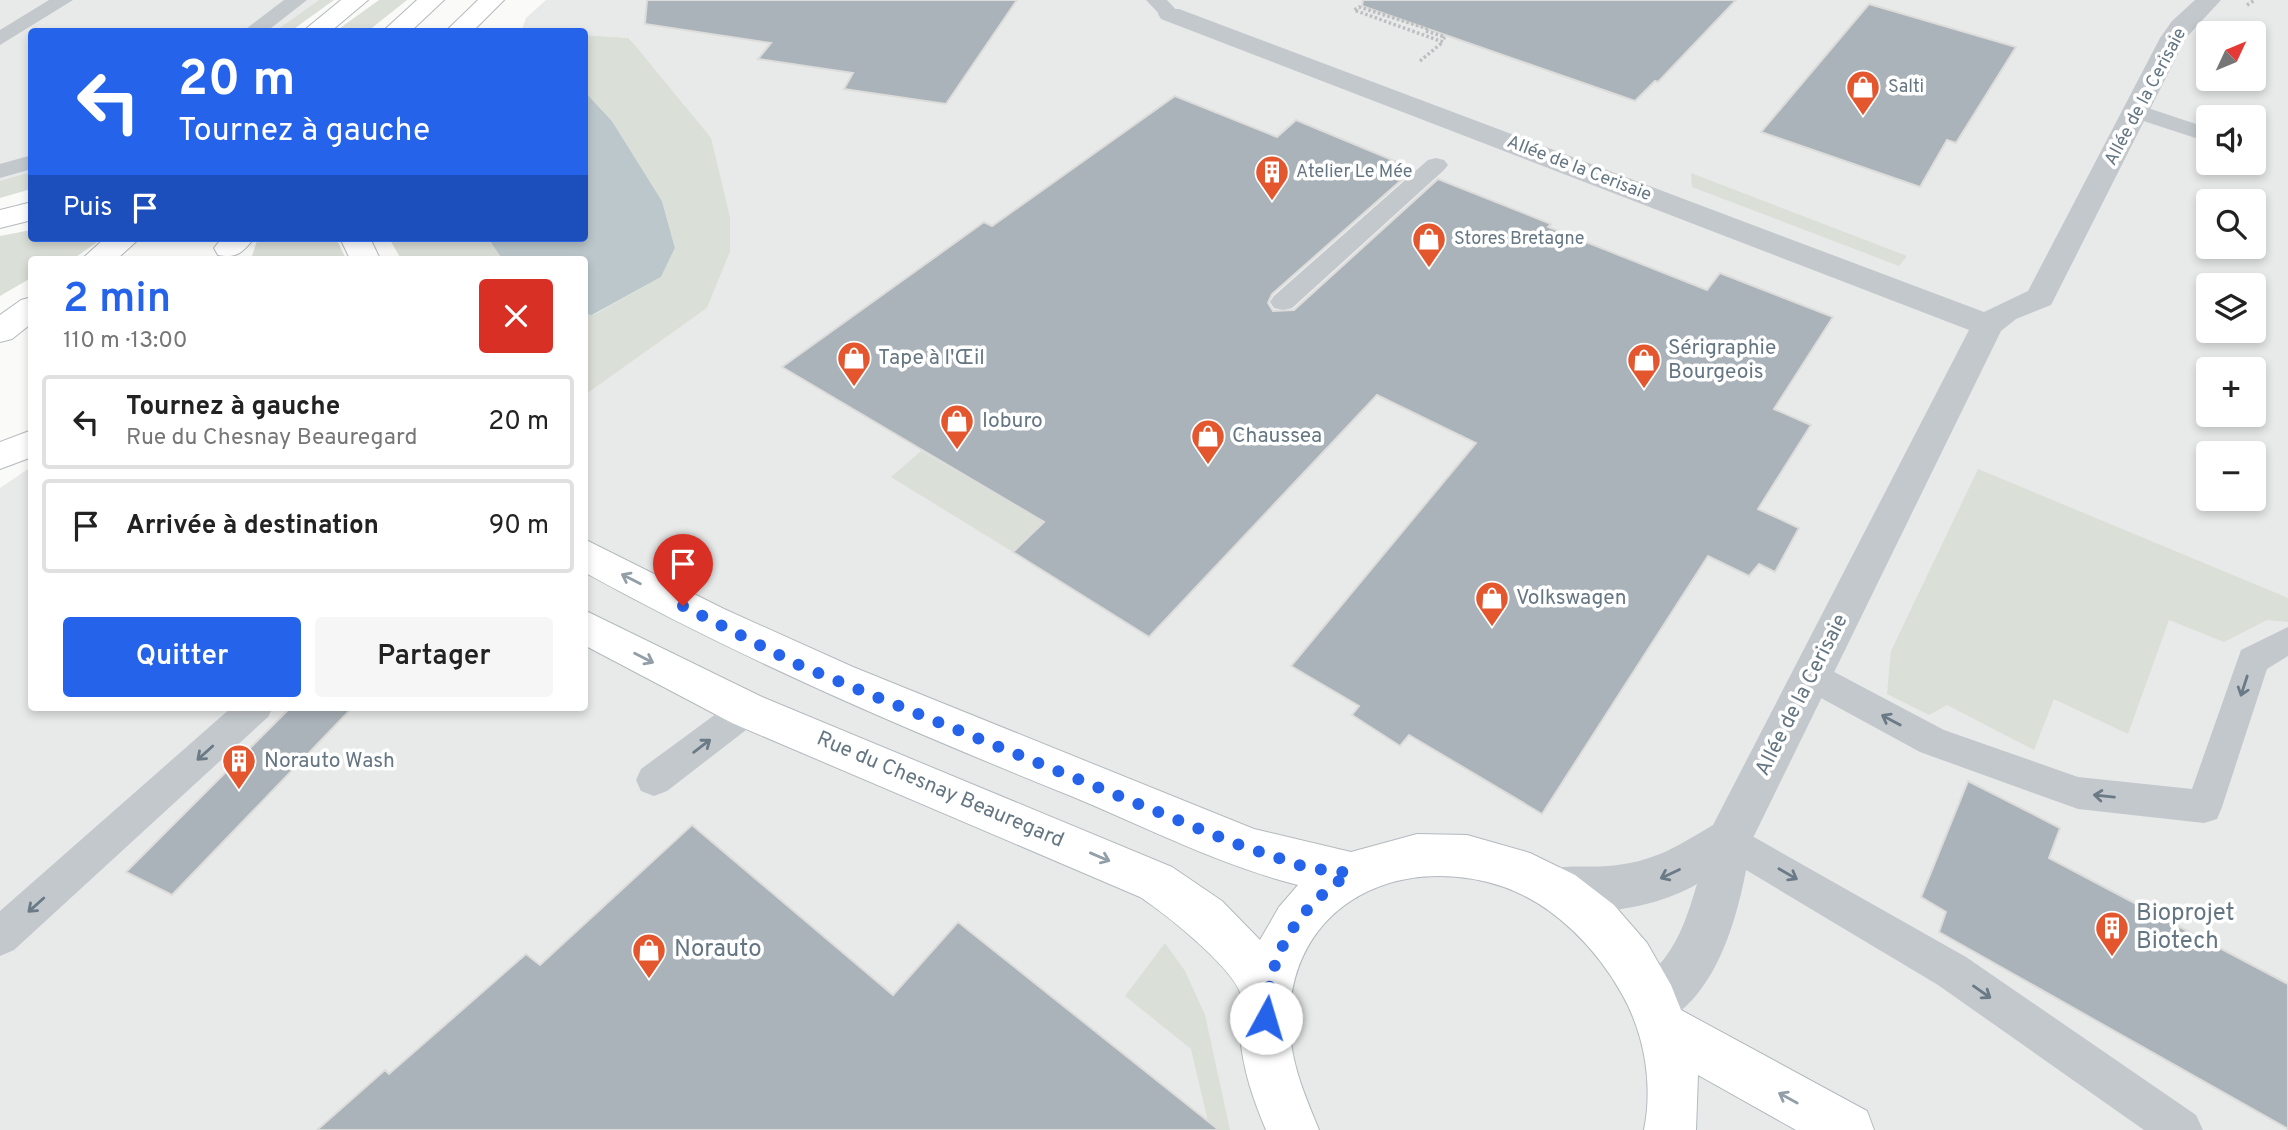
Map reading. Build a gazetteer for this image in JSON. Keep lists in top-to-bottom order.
{
  "streets": {
    "main road": ["Rue du Chesnay Beauregard"],
    "street": ["Allée de la Cerisaie"]
  },
  "places": {
    "shop": [
      "Salti",
      "Stores Bretagne",
      "Tape à l'Œil",
      "Sérigraphie Bourgeois",
      "Ioburo",
      "Chaussea",
      "Volkswagen",
      "Norauto"
    ],
    "building": ["Atelier Le Mée", "Norauto Wash", "Bioprojet Biotech"]
  },
  "north": "top right",
  "page": {
    "map_buttons": ["+", "−"],
    "turn": ["20 m", "Tournez à gauche"],
    "then": "Puis",
    "heading": ["2 min", "110 m · 13:00"],
    "list": [
      {
        "name": "Tournez à gauche",
        "note": "Rue du Chesnay Beauregard",
        "value": "20 m"
      },
      {
        "name": "Arrivée à destination",
        "value": "90 m"
      }
    ],
    "buttons": ["Quitter", "Partager"]
  }
}
